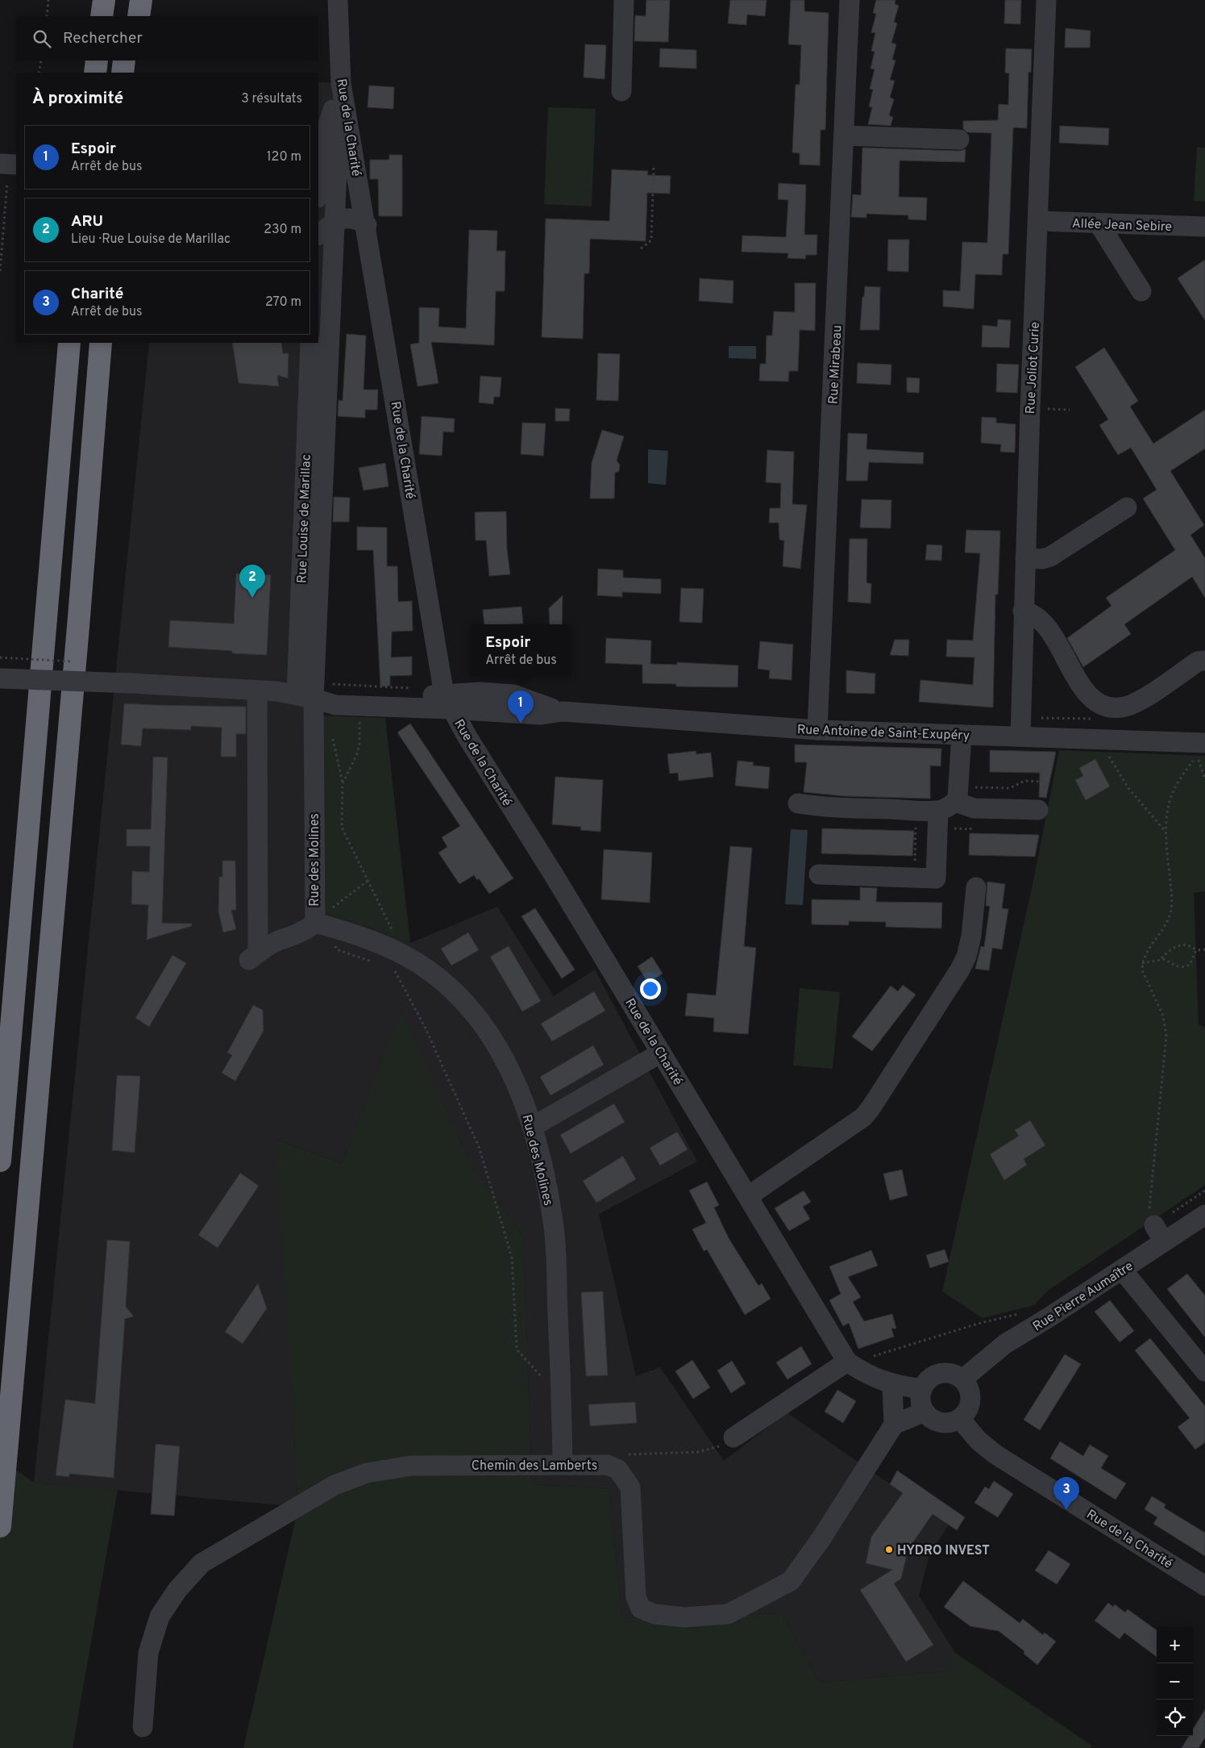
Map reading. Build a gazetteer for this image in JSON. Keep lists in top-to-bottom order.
{
  "streets": {
    "street": [
      "Rue de la Charité",
      "Allée Jean Sebire",
      "Rue Mirabeau",
      "Rue Joliot Curie",
      "Rue Louise de Marillac",
      "Rue Antoine de Saint-Exupéry",
      "Rue des Molines",
      "Rue Pierre Aumaître",
      "Chemin des Lamberts"
    ]
  },
  "crossings": [
    ["Rue de la Charité", "Rue Antoine de Saint-Exupéry"],
    ["Rue de la Charité", "Rue Pierre Aumaître"],
    ["Allée Jean Sebire", "Rue Joliot Curie"],
    ["Rue Mirabeau", "Rue Antoine de Saint-Exupéry"],
    ["Rue Joliot Curie", "Rue Antoine de Saint-Exupéry"],
    ["Rue Louise de Marillac", "Rue Antoine de Saint-Exupéry"],
    ["Rue Louise de Marillac", "Rue des Molines"],
    ["Rue Antoine de Saint-Exupéry", "Rue des Molines"],
    ["Rue des Molines", "Chemin des Lamberts"]
  ],
  "places": ["HYDRO INVEST"],
  "page": {
    "search": "Rechercher",
    "heading": ["À proximité", "3 résultats"],
    "list": [
      {
        "mark": "1",
        "name": "Espoir",
        "note": "Arrêt de bus",
        "value": "120 m"
      },
      {
        "mark": "2",
        "name": "ARU",
        "note": "Lieu · Rue Louise de Marillac",
        "value": "230 m"
      },
      {
        "mark": "3",
        "name": "Charité",
        "note": "Arrêt de bus",
        "value": "270 m"
      }
    ],
    "pins": ["2", "1", "3"],
    "popup": ["Espoir", "Arrêt de bus"],
    "map_buttons": ["+", "−"]
  }
}
